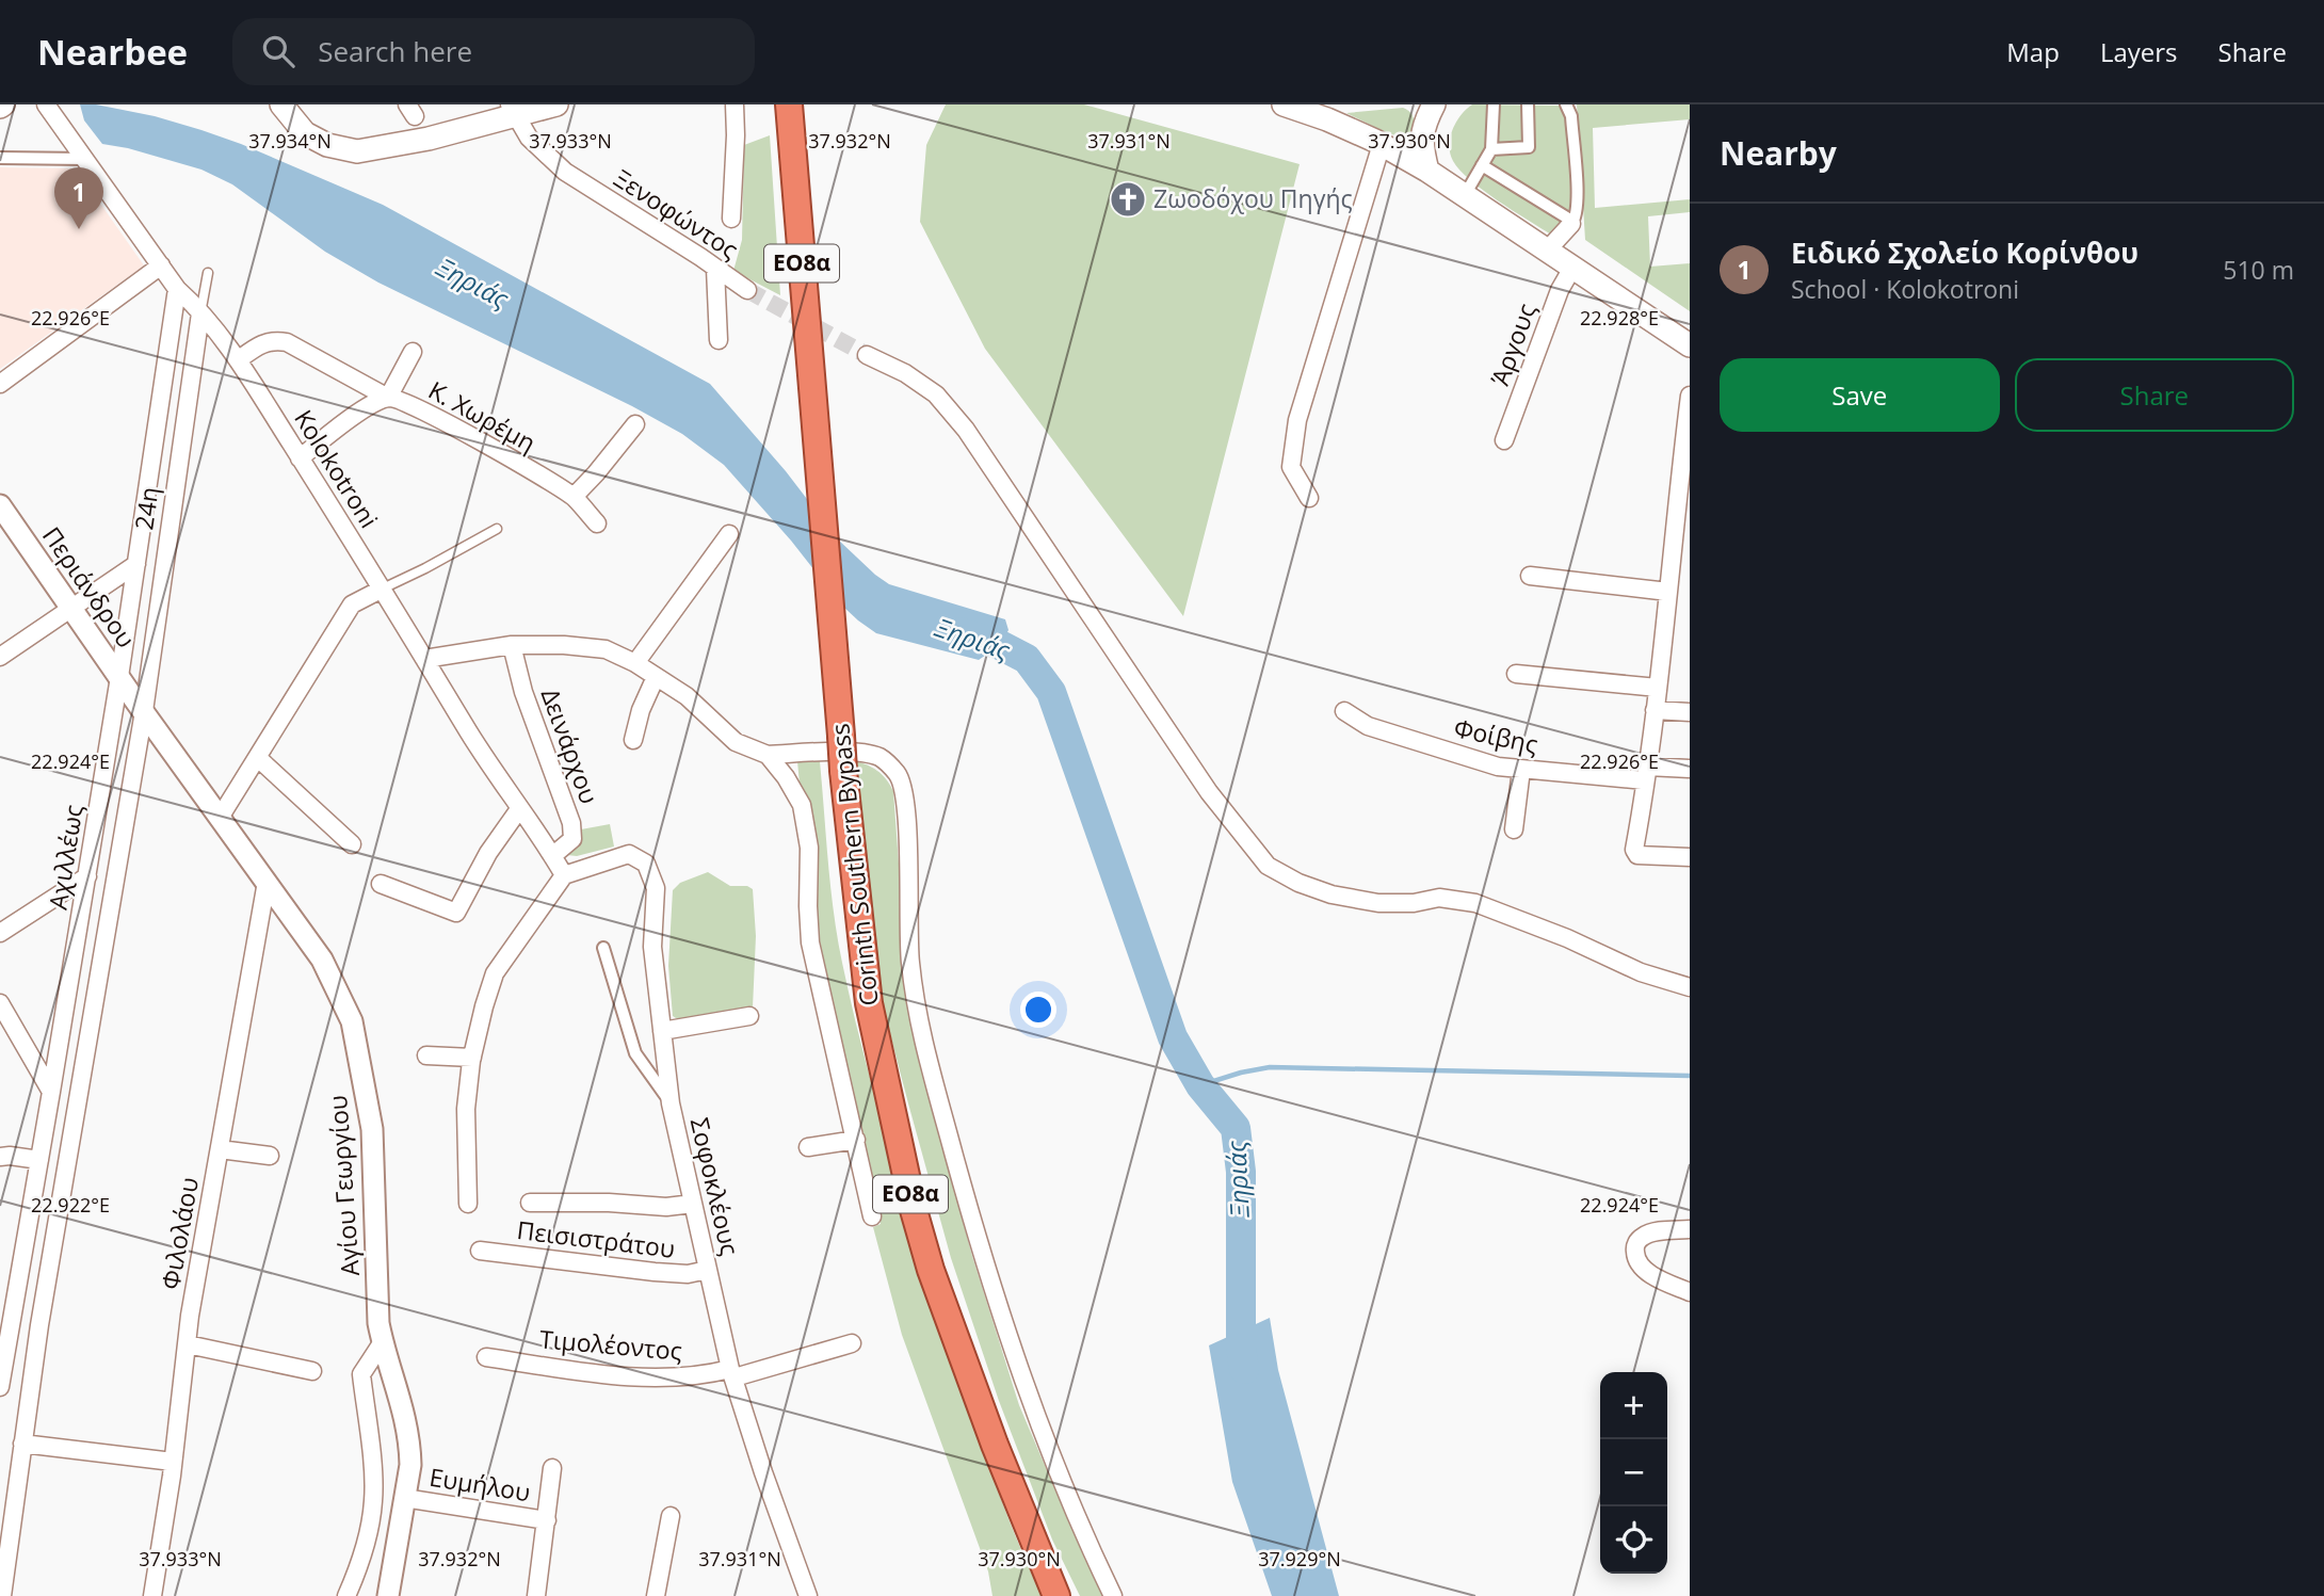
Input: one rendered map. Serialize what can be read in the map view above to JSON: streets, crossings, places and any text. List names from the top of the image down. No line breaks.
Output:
{"streets":{"highway":["ΕΟ8α","Corinth Southern Bypass"],"street":["Ξενοφώντος","Άργους","Κ. Χωρέμη","Kolokotroni","24η","Περιάνδρου","Φοίβης","Δεινάρχου","Αχιλλέως","Αγίου Γεωργίου","Σοφοκλέους","Φιλολάου","Πεισιστράτου","Τιμολέοντος","Ευμήλου"]},"crossings":[["Κ. Χωρέμη","Kolokotroni"],["Kolokotroni","24η"],["Kolokotroni","Δεινάρχου"],["Kolokotroni","Αχιλλέως"],["Kolokotroni","Σοφοκλέους"],["24η","Περιάνδρου"],["24η","Αχιλλέως"],["24η","Αγίου Γεωργίου"],["Περιάνδρου","Αχιλλέως"],["Περιάνδρου","Αγίου Γεωργίου"],["Αχιλλέως","Αγίου Γεωργίου"],["Αγίου Γεωργίου","Φιλολάου"],["Αγίου Γεωργίου","Ευμήλου"],["Σοφοκλέους","Πεισιστράτου"],["Σοφοκλέους","Τιμολέοντος"]],"water":["Ξηριάς"],"places":{"church":["Ζωοδόχου Πηγής"]},"page":{"header":"Nearbee","search":"Search here","nav":["Map","Layers","Share"],"heading":"Nearby","pins":"1","list":[{"mark":"1","name":"Ειδικό Σχολείο Κορίνθου","note":"School · Kolokotroni","value":"510 m"}],"buttons":["Save","Share"],"map_buttons":["+","−"]},"coordinates":["37.934°N","37.933°N","37.932°N","37.931°N","37.930°N","22.928°E","22.926°E","22.924°E","22.922°E","37.929°N"]}
